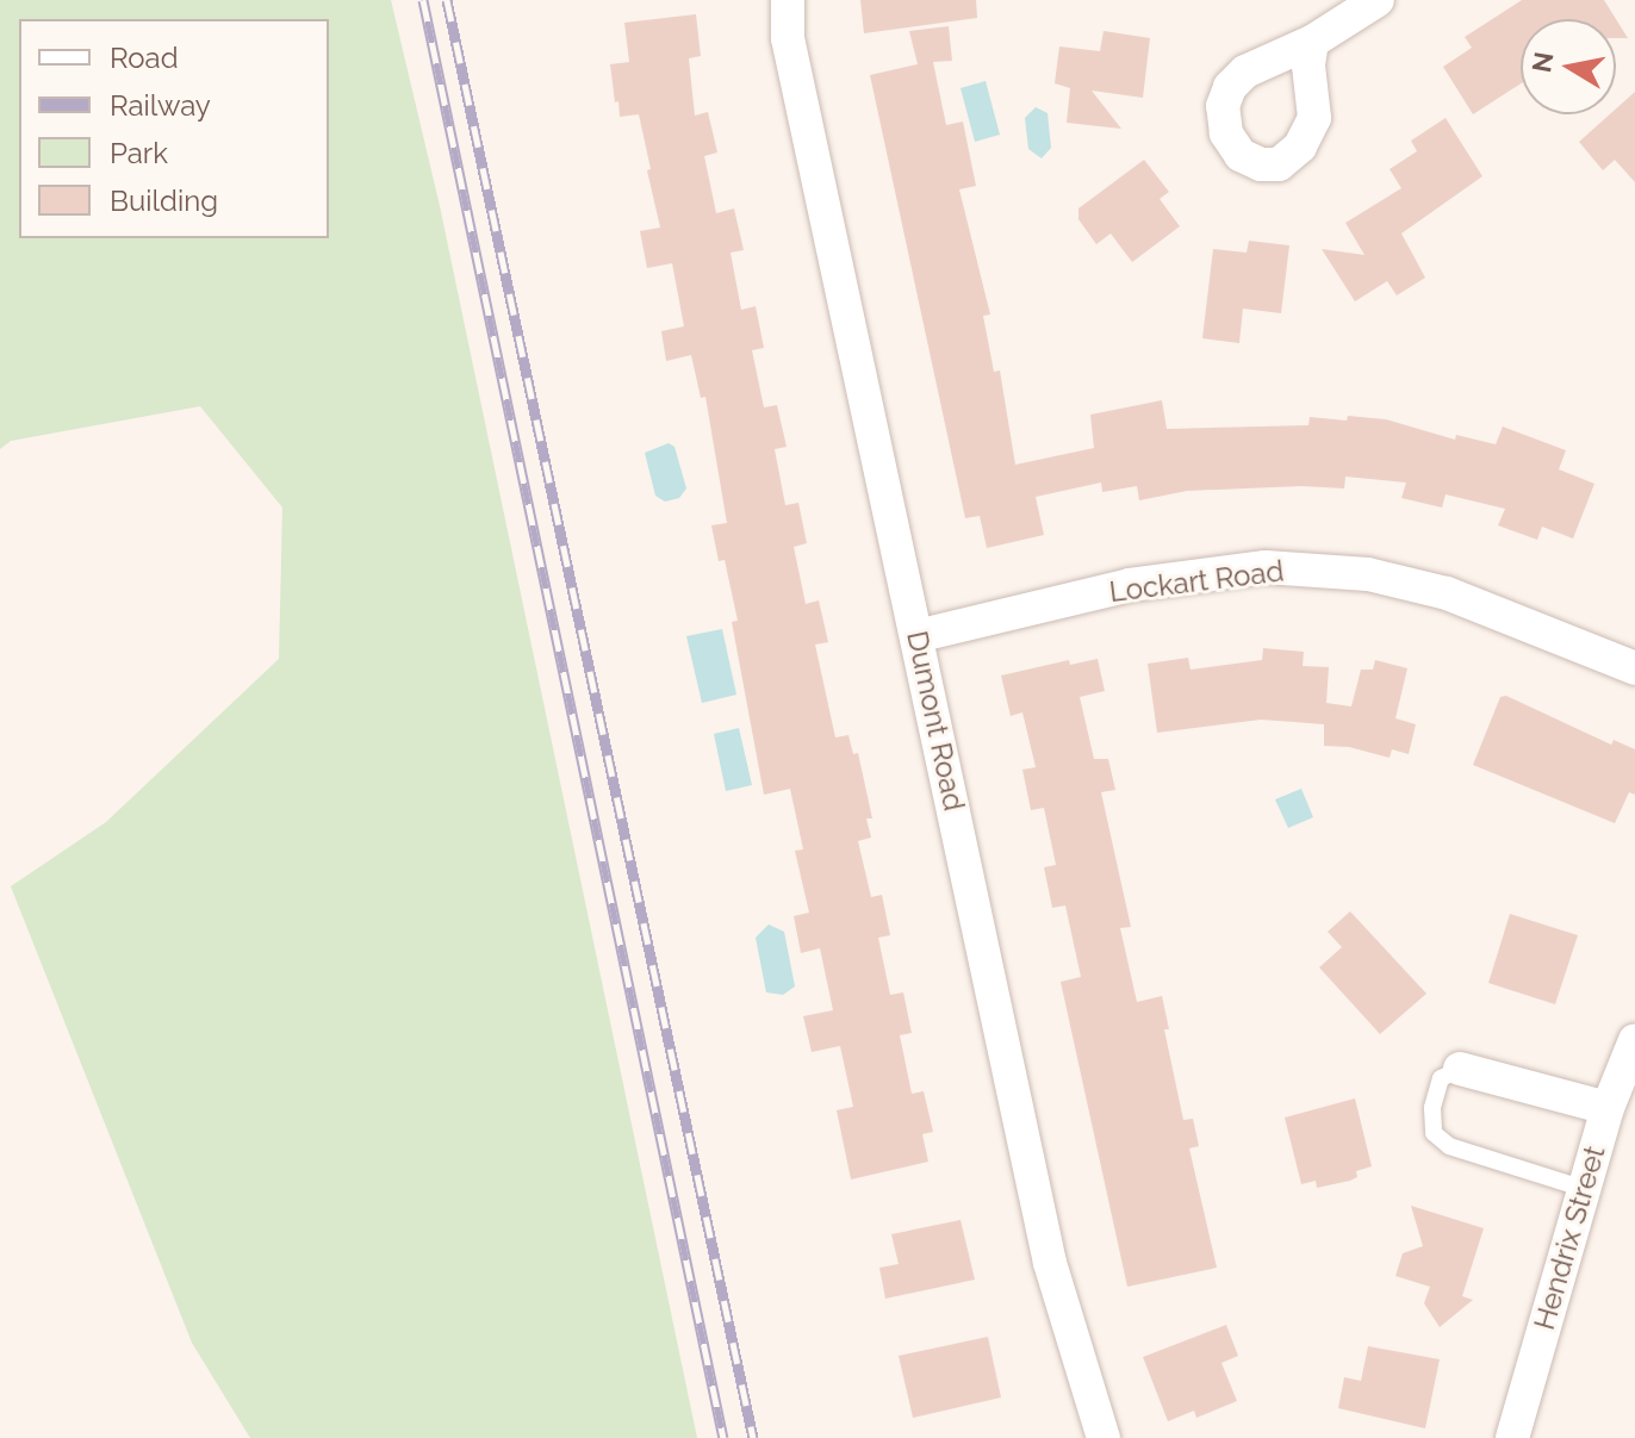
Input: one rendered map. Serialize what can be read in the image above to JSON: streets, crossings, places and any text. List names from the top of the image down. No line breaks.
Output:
{"streets":{"street":["Lockart Road","Dumont Road","Hendrix Street"]},"crossings":[["Lockart Road","Dumont Road"]],"legend":["Road","Railway","Park","Building"],"north":"left"}
